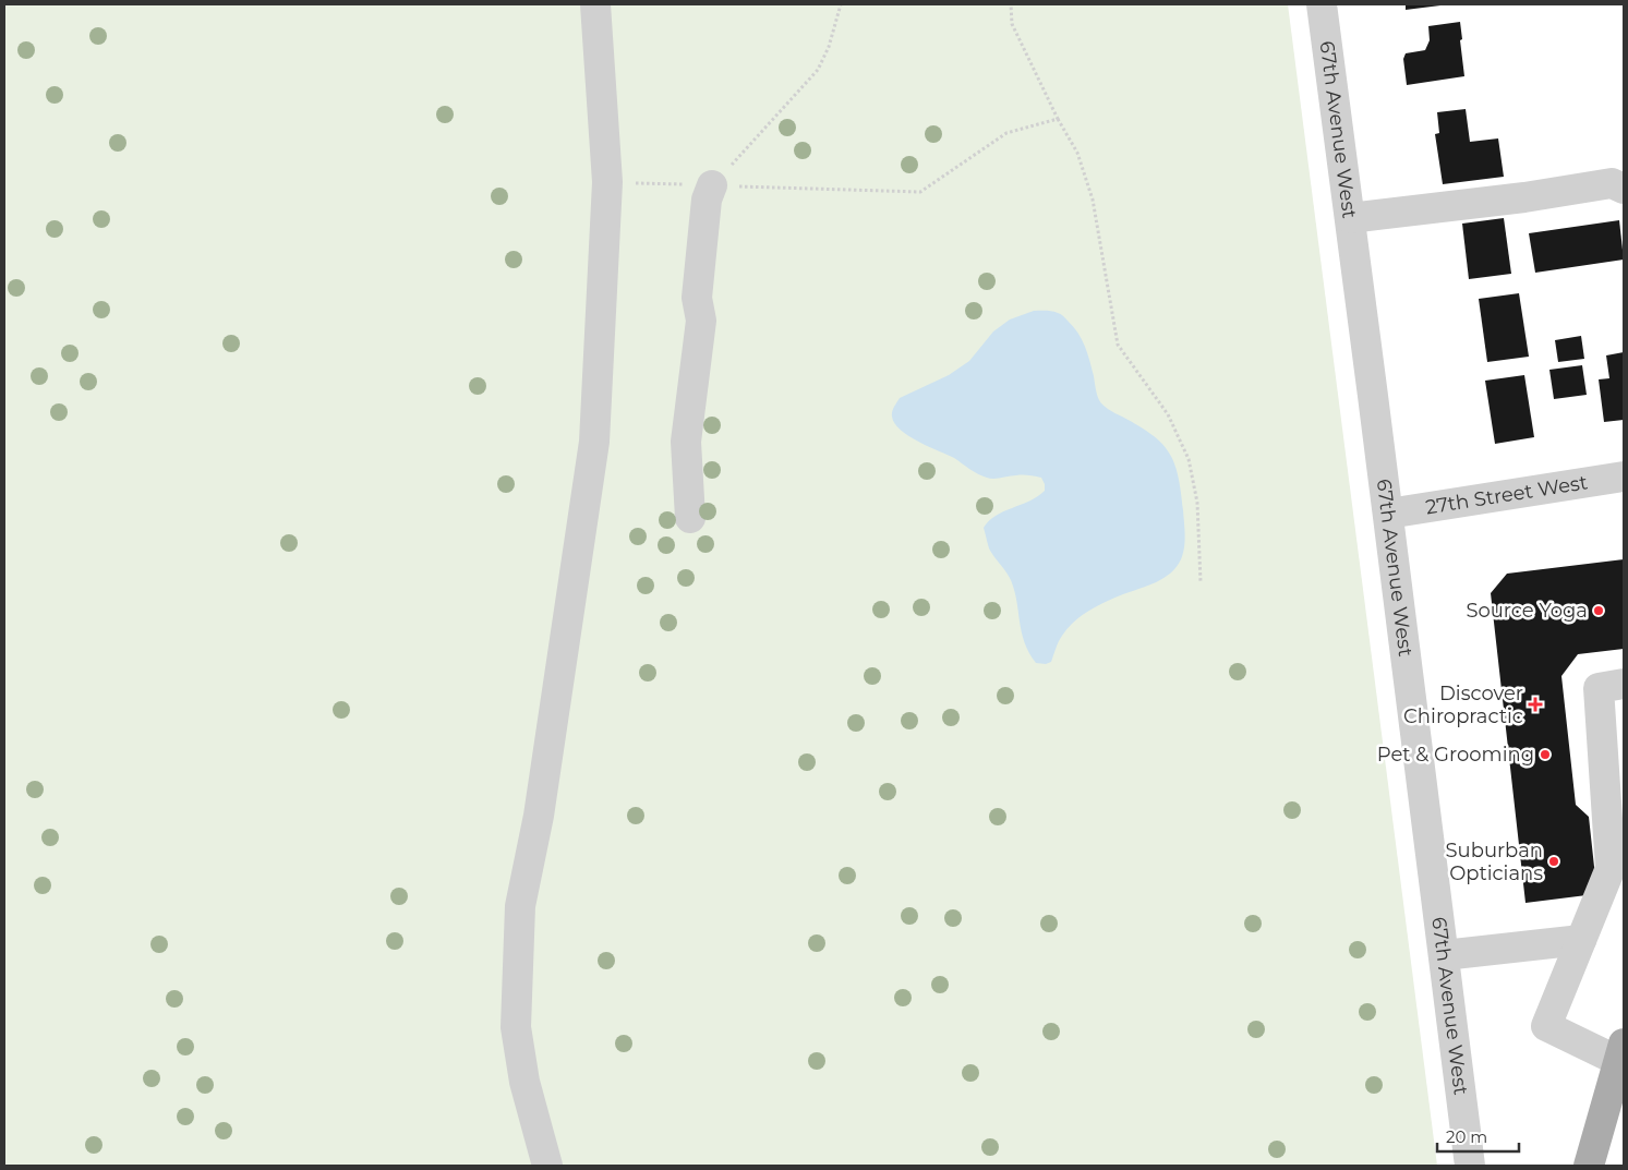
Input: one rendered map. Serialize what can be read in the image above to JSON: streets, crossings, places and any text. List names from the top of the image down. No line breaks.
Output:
{"streets":{"street":["67th Avenue West","27th Street West"]},"crossings":[["67th Avenue West","27th Street West"]],"places":{"other":["Source Yoga","Pet & Grooming","Suburban Opticians"],"health":["Discover Chiropractic"]},"scale_bar":"20 m"}
